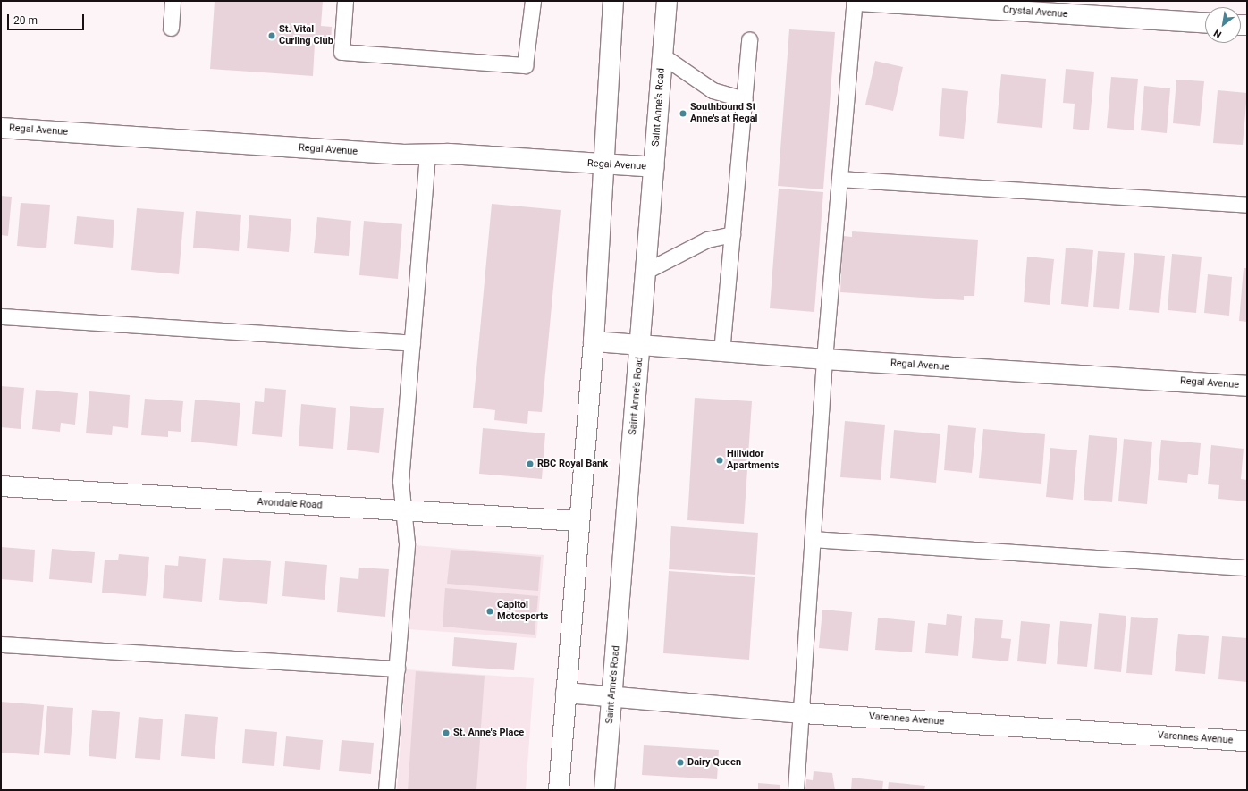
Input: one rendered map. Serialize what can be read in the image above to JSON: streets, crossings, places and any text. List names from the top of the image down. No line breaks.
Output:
{"streets":{"main road":["Crystal Avenue","Saint Anne's Road","Regal Avenue","Avondale Road","Varennes Avenue"]},"crossings":[["Saint Anne's Road","Regal Avenue"],["Saint Anne's Road","Varennes Avenue"]],"places":["St. Vital Curling Club","Southbound St Anne's at Regal","Hillvidor Apartments","RBC Royal Bank","Capitol Motosports","St. Anne's Place","Dairy Queen"],"scale_bar":"20 m","north":"bottom left"}
